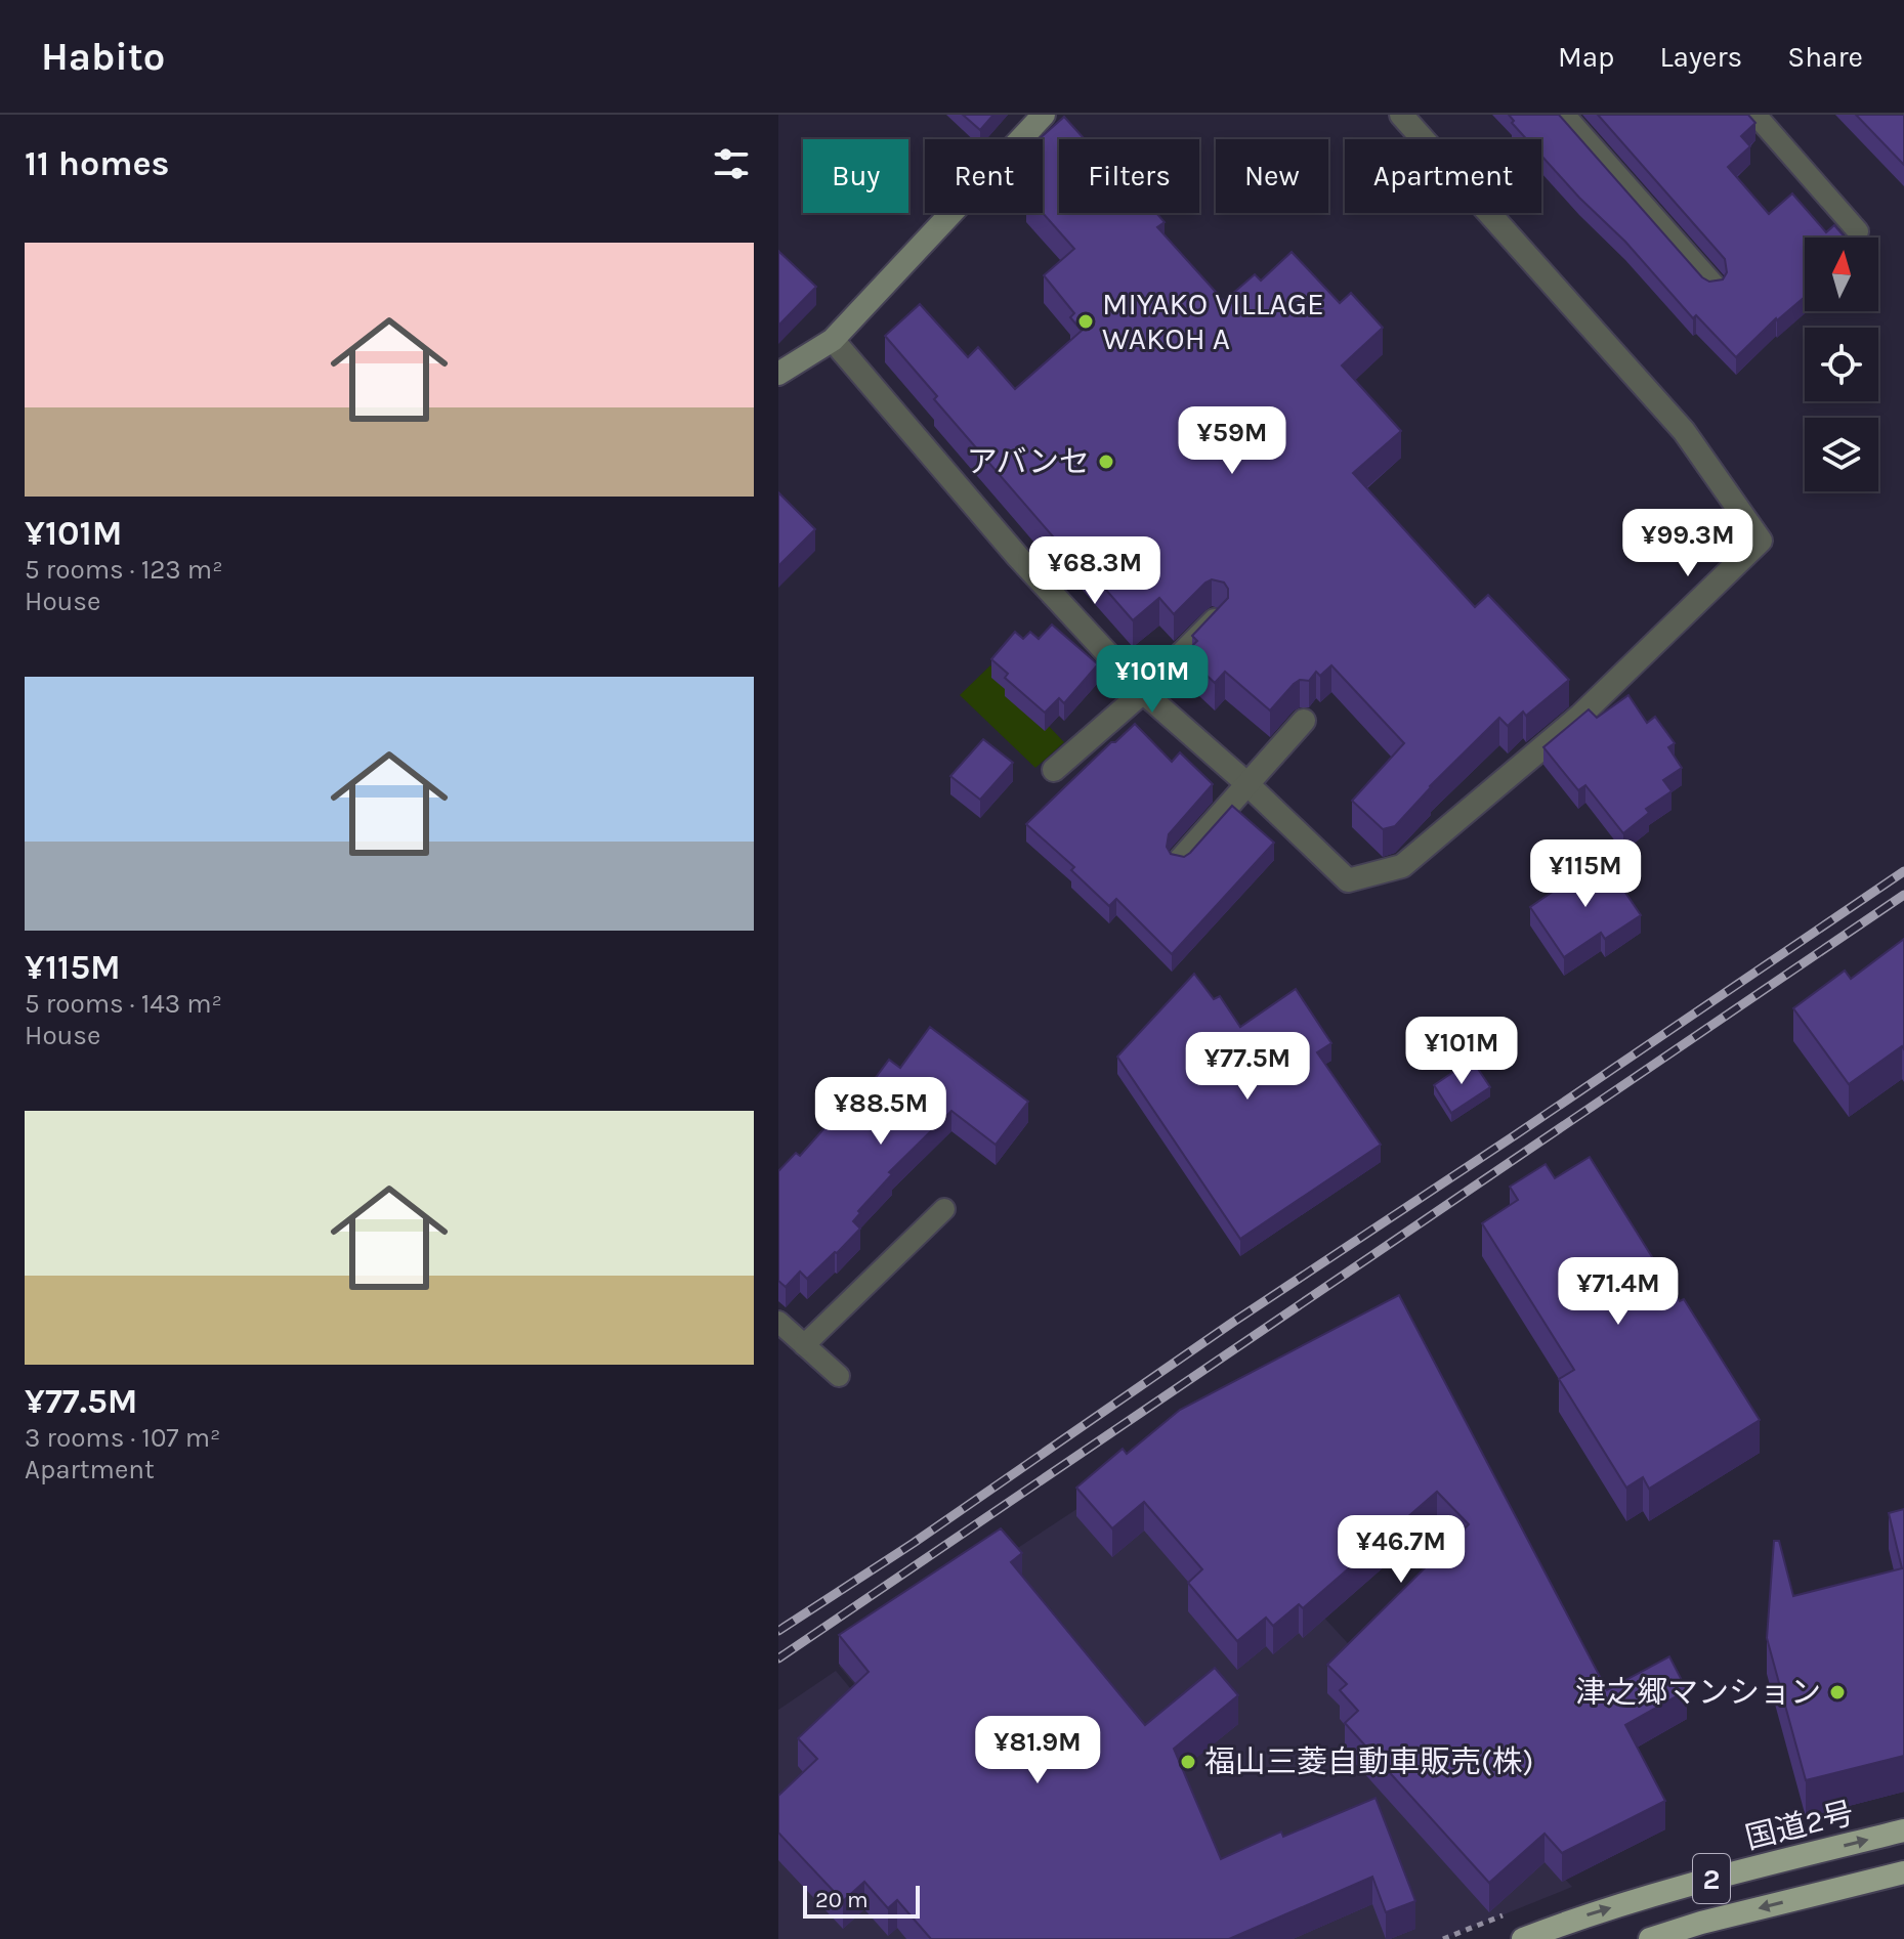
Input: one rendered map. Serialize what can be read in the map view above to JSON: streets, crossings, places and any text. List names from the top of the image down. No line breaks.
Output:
{"streets":{"highway":["国道2号","2"]},"places":["MIYAKO VILLAGE WAKOH A","アバンセ","津之郷マンション","福山三菱自動車販売(株)"],"scale_bar":"20 m","north":"top","page":{"header":"Habito","nav":["Map","Layers","Share"],"heading":"11 homes","chip":["Buy","Rent","Filters","New","Apartment"],"list":[{"name":"¥101M","note":"5 rooms · 123 m² · House"},{"name":"¥115M","note":"5 rooms · 143 m² · House"},{"name":"¥77.5M","note":"3 rooms · 107 m² · Apartment"}],"price":["¥59M","¥99.3M","¥68.3M","¥101M","¥115M","¥101M","¥77.5M","¥88.5M","¥71.4M","¥46.7M","¥81.9M"],"scale":"20 m"}}
